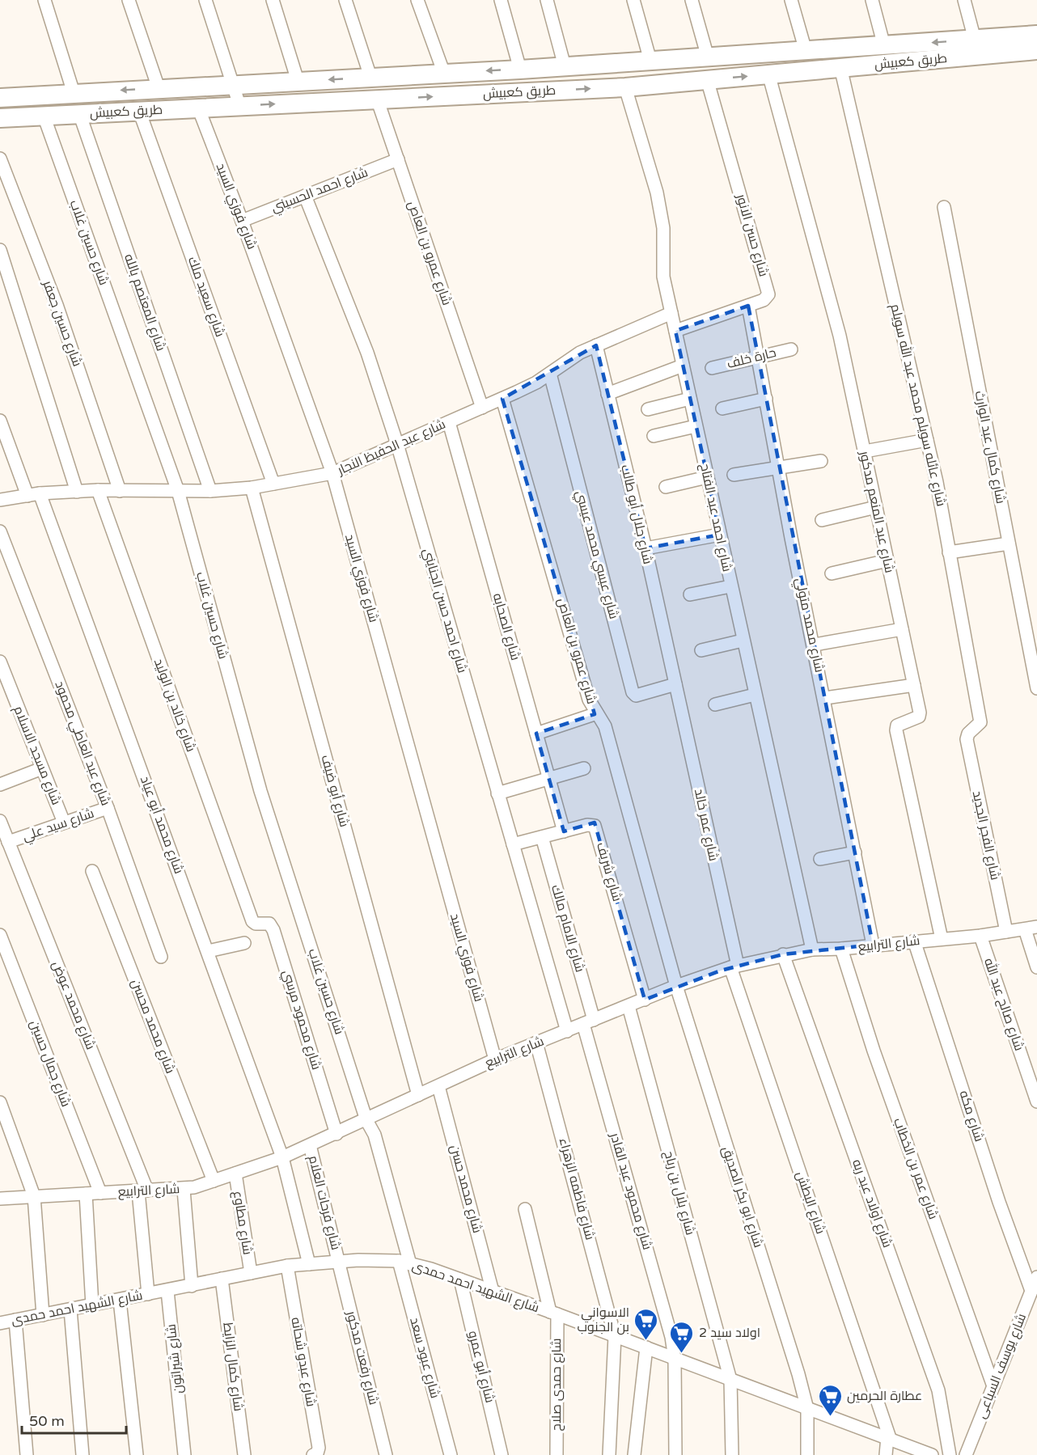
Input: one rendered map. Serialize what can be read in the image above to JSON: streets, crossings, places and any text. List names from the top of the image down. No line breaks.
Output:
{"streets":{"street":["طريق كعبيش","شارع احمد الحسيني","شارع فوزي السيد","شارع حسن الانور","شارع حسين غلاب","شارع عمرو بن العاص","شارع سعيد ملك","شارع المعتصم بالله","شارع حسين جعفر","حارة خلف","شارع عائله سويلم محمد عبد الله سويلم","شارع عبد الحفيظ النجار","شارع كمال عبد الوارث","شارع عبد المنعم مدكور","شارع جلال أبو طالب","شارع احمد عبد الفتاح","شارع عيسي محمد عيسي","شارع احمد حسن الجنايني","شارع محمد متولي","شارع الصحابه","شارع خالد بن الوليد","شارع عبد العاطي محمود","شارع مسجد الاسلام","شارع أبو ضيف","شارع سيد علي","شارع محمد أبو عياد","شارع عمر خالد","شارع الفجر الجديد","شارع شريف","شارع الامام مالك","شارع الترابيع","شارع صالح عبد الله","شارع محمد عوض","شارع محمود مرسي","شارع محمد محسن","شارع جمال حسين","شارع مكه","شارع عمر بن الخطاب","شارع محمد حسن","شارع فاطمه الزهراء","شارع محمود عبد القادر","شارع بلال بن رباح","شارع ابو بكر الصديق","شارع فرحات العلام","شارع البطش","شارع اولاد عبد ربه","شارع مطاوع","شارع الشهيد احمد حمدى","شارع رفعت مدكور","شارع عبود سعد","شارع شيراتون","شارع عبدو شحاته","شارع يوسف السباعى","شارع كمال الزايط","شارع أبو عمرو","شارع حمدى صلاح"]},"crossings":[["طريق كعبيش","شارع فوزي السيد"],["طريق كعبيش","شارع حسن الانور"],["طريق كعبيش","شارع حسين غلاب"],["طريق كعبيش","شارع عمرو بن العاص"],["طريق كعبيش","شارع سعيد ملك"],["طريق كعبيش","شارع المعتصم بالله"],["طريق كعبيش","شارع عائله سويلم محمد عبد الله سويلم"],["طريق كعبيش","شارع عبد المنعم مدكور"],["طريق كعبيش","شارع احمد عبد الفتاح"],["شارع احمد الحسيني","شارع فوزي السيد"],["شارع احمد الحسيني","شارع عمرو بن العاص"],["شارع احمد الحسيني","شارع احمد حسن الجنايني"],["شارع فوزي السيد","شارع عبد الحفيظ النجار"],["شارع فوزي السيد","شارع الترابيع"],["شارع حسن الانور","شارع احمد عبد الفتاح"],["شارع حسن الانور","شارع محمد متولي"],["شارع حسين غلاب","شارع عبد الحفيظ النجار"],["شارع حسين غلاب","شارع الترابيع"],["شارع حسين غلاب","شارع الشهيد احمد حمدى"],["شارع حسين غلاب","شارع عبود سعد"],["شارع عمرو بن العاص","شارع عبد الحفيظ النجار"],["شارع عمرو بن العاص","شارع الترابيع"],["شارع عمرو بن العاص","شارع ابو بكر الصديق"],["شارع سعيد ملك","شارع عبد الحفيظ النجار"],["شارع المعتصم بالله","شارع عبد الحفيظ النجار"],["شارع حسين جعفر","شارع عبد الحفيظ النجار"],["حارة خلف","شارع محمد متولي"],["شارع عائله سويلم محمد عبد الله سويلم","شارع الفجر الجديد"],["شارع عبد الحفيظ النجار","شارع جلال أبو طالب"],["شارع عبد الحفيظ النجار","شارع احمد عبد الفتاح"],["شارع عبد الحفيظ النجار","شارع عيسي محمد عيسي"],["شارع عبد الحفيظ النجار","شارع احمد حسن الجنايني"],["شارع عبد الحفيظ النجار","شارع الصحابه"],["شارع عبد الحفيظ النجار","شارع خالد بن الوليد"],["شارع عبد الحفيظ النجار","شارع أبو ضيف"],["شارع عبد الحفيظ النجار","شارع محمد أبو عياد"],["شارع عبد المنعم مدكور","شارع الترابيع"],["شارع جلال أبو طالب","شارع عيسي محمد عيسي"],["شارع جلال أبو طالب","شارع عمر خالد"],["شارع احمد عبد الفتاح","شارع الترابيع"],["شارع عيسي محمد عيسي","شارع عمر خالد"],["شارع احمد حسن الجنايني","شارع شريف"],["شارع احمد حسن الجنايني","شارع الترابيع"],["شارع محمد متولي","شارع الترابيع"],["شارع الصحابه","شارع شريف"],["شارع خالد بن الوليد","شارع محمود مرسي"],["شارع عبد العاطي محمود","شارع سيد علي"],["شارع مسجد الاسلام","شارع سيد علي"],["شارع أبو ضيف","شارع الترابيع"],["شارع سيد علي","شارع محمد عوض"],["شارع محمد أبو عياد","شارع الترابيع"],["شارع محمد أبو عياد","شارع الشهيد احمد حمدى"],["شارع عمر خالد","شارع الترابيع"],["شارع عمر خالد","شارع البطش"],["شارع الفجر الجديد","شارع الترابيع"],["شارع شريف","شارع الامام مالك"],["شارع شريف","شارع الترابيع"],["شارع الامام مالك","شارع الترابيع"],["شارع الامام مالك","شارع محمود عبد القادر"],["شارع الترابيع","شارع صالح عبد الله"],["شارع الترابيع","شارع محمد عوض"],["شارع الترابيع","شارع محمود مرسي"],["شارع الترابيع","شارع محمد محسن"],["شارع الترابيع","شارع جمال حسين"],["شارع الترابيع","شارع مكه"],["شارع الترابيع","شارع عمر بن الخطاب"],["شارع الترابيع","شارع محمد حسن"],["شارع الترابيع","شارع فاطمه الزهراء"],["شارع الترابيع","شارع محمود عبد القادر"],["شارع الترابيع","شارع بلال بن رباح"],["شارع الترابيع","شارع ابو بكر الصديق"],["شارع الترابيع","شارع فرحات العلام"],["شارع الترابيع","شارع البطش"],["شارع الترابيع","شارع اولاد عبد ربه"],["شارع الترابيع","شارع مطاوع"],["شارع محمد عوض","شارع الشهيد احمد حمدى"],["شارع مكه","شارع يوسف السباعى"],["شارع عمر بن الخطاب","شارع يوسف السباعى"],["شارع محمد حسن","شارع الشهيد احمد حمدى"],["شارع فاطمه الزهراء","شارع الشهيد احمد حمدى"],["شارع محمود عبد القادر","شارع الشهيد احمد حمدى"],["شارع بلال بن رباح","شارع الشهيد احمد حمدى"],["شارع ابو بكر الصديق","شارع الشهيد احمد حمدى"],["شارع فرحات العلام","شارع الشهيد احمد حمدى"],["شارع فرحات العلام","شارع رفعت مدكور"],["شارع البطش","شارع الشهيد احمد حمدى"],["شارع مطاوع","شارع الشهيد احمد حمدى"],["شارع الشهيد احمد حمدى","شارع رفعت مدكور"],["شارع الشهيد احمد حمدى","شارع عبود سعد"],["شارع الشهيد احمد حمدى","شارع شيراتون"],["شارع الشهيد احمد حمدى","شارع عبدو شحاته"],["شارع الشهيد احمد حمدى","شارع كمال الزايط"],["شارع الشهيد احمد حمدى","شارع أبو عمرو"],["شارع الشهيد احمد حمدى","شارع حمدى صلاح"]],"places":{"supermarket":["الاسواني بن الجنوب","اولاد سيد 2","عطارة الحرمين"]},"scale_bar":"50 m"}
